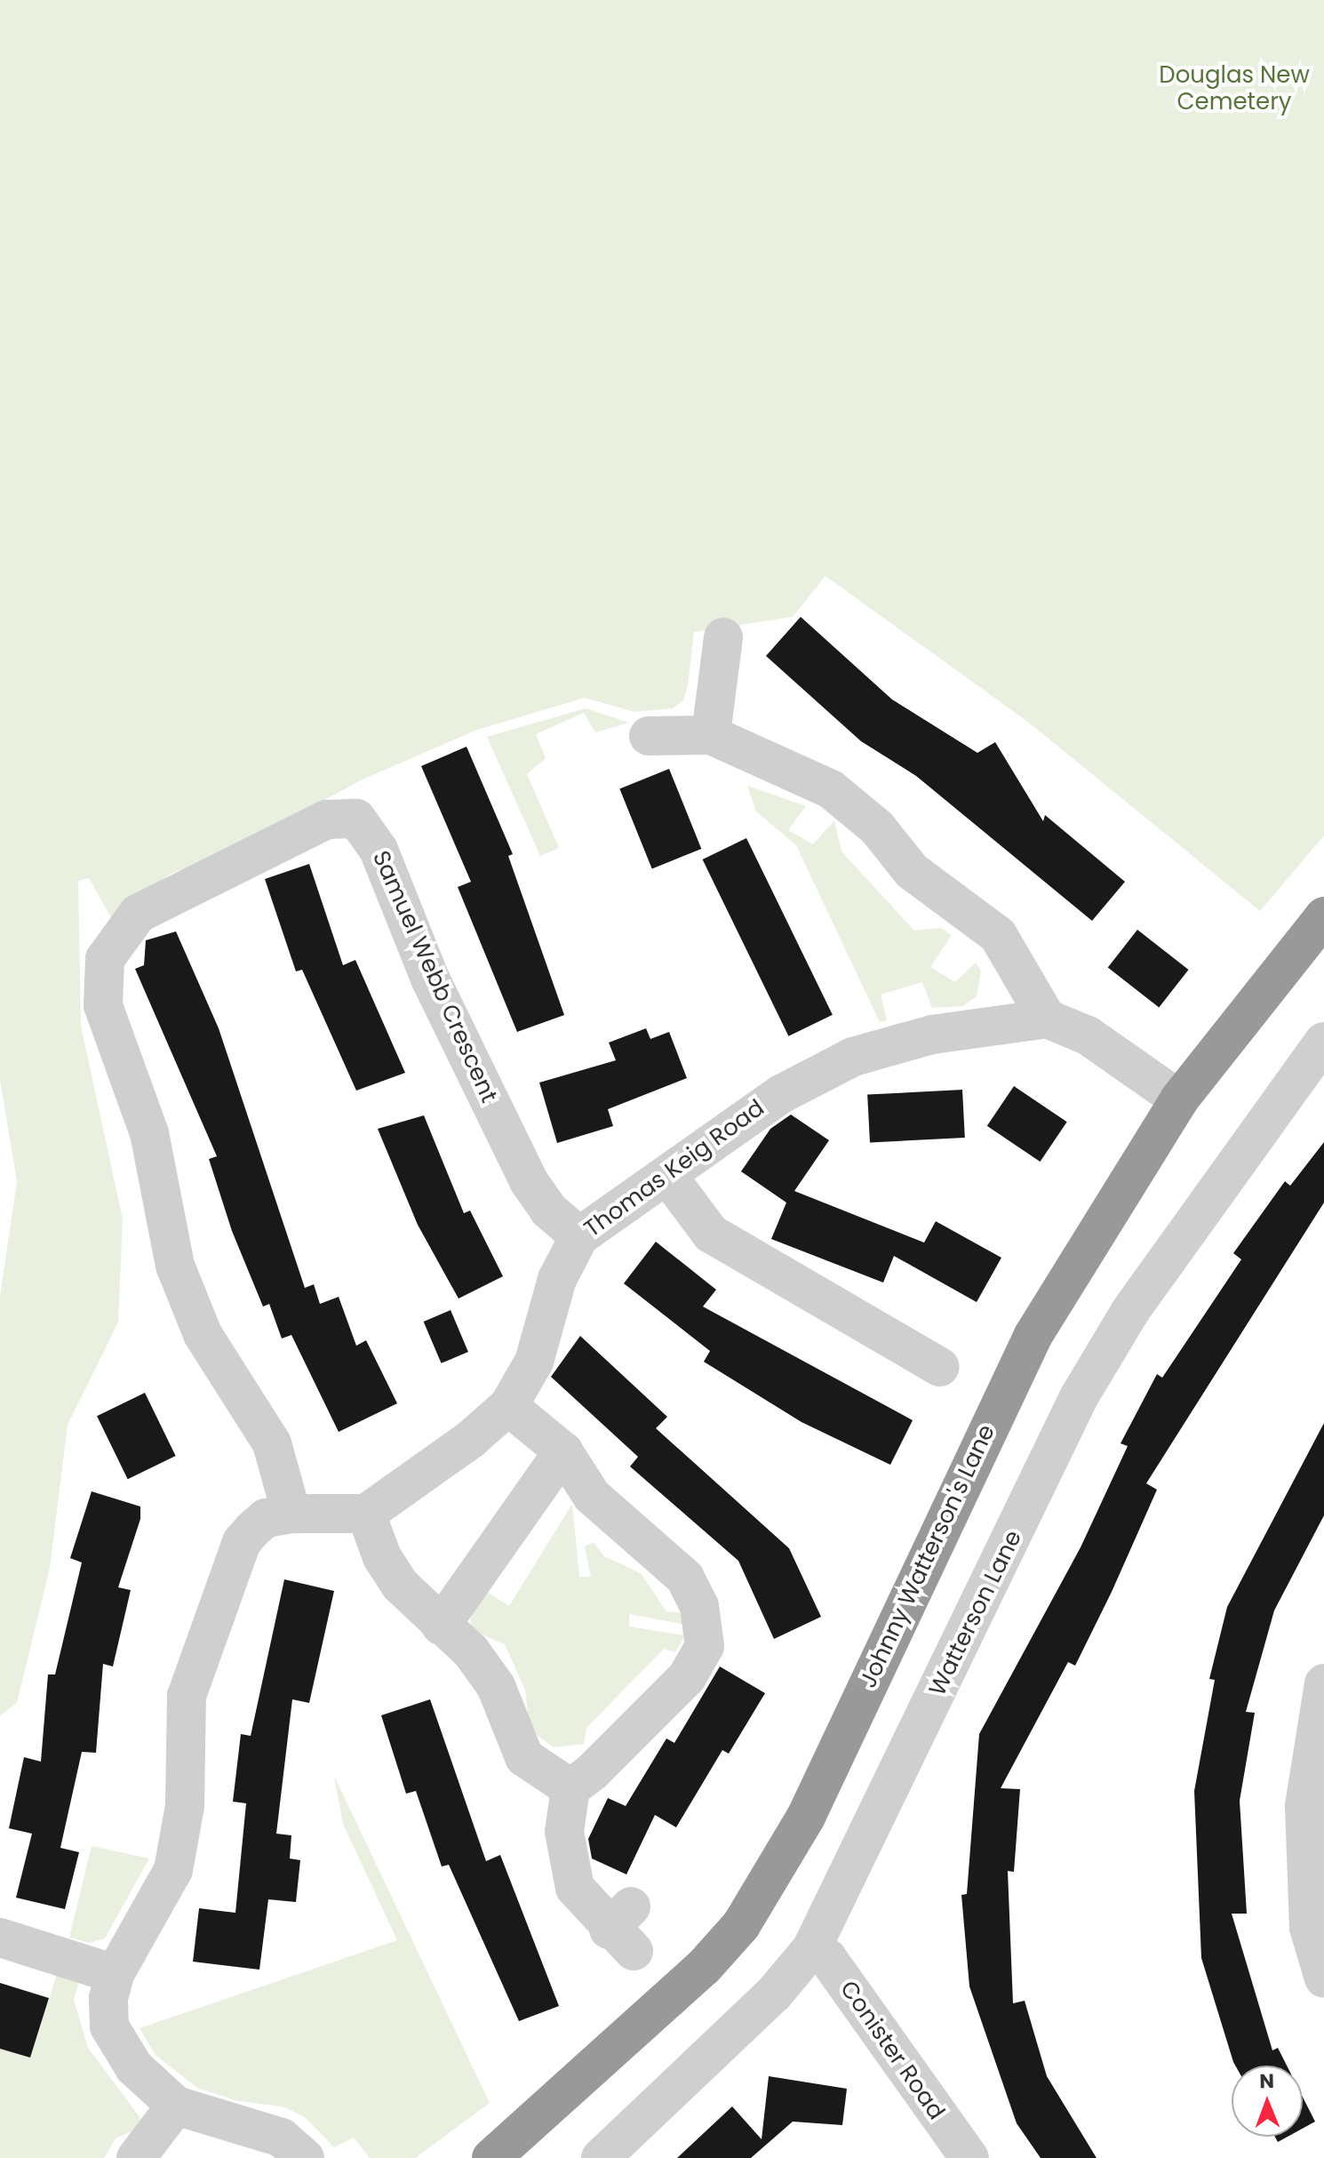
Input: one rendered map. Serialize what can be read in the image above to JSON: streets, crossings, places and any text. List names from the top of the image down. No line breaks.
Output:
{"streets":{"highway":["Johnny Watterson's Lane"],"street":["Samuel Webb Crescent","Thomas Keig Road","Watterson Lane","Conister Road"]},"crossings":[["Samuel Webb Crescent","Thomas Keig Road"],["Watterson Lane","Conister Road"]],"parks":["Douglas New Cemetery"],"north":"top"}
